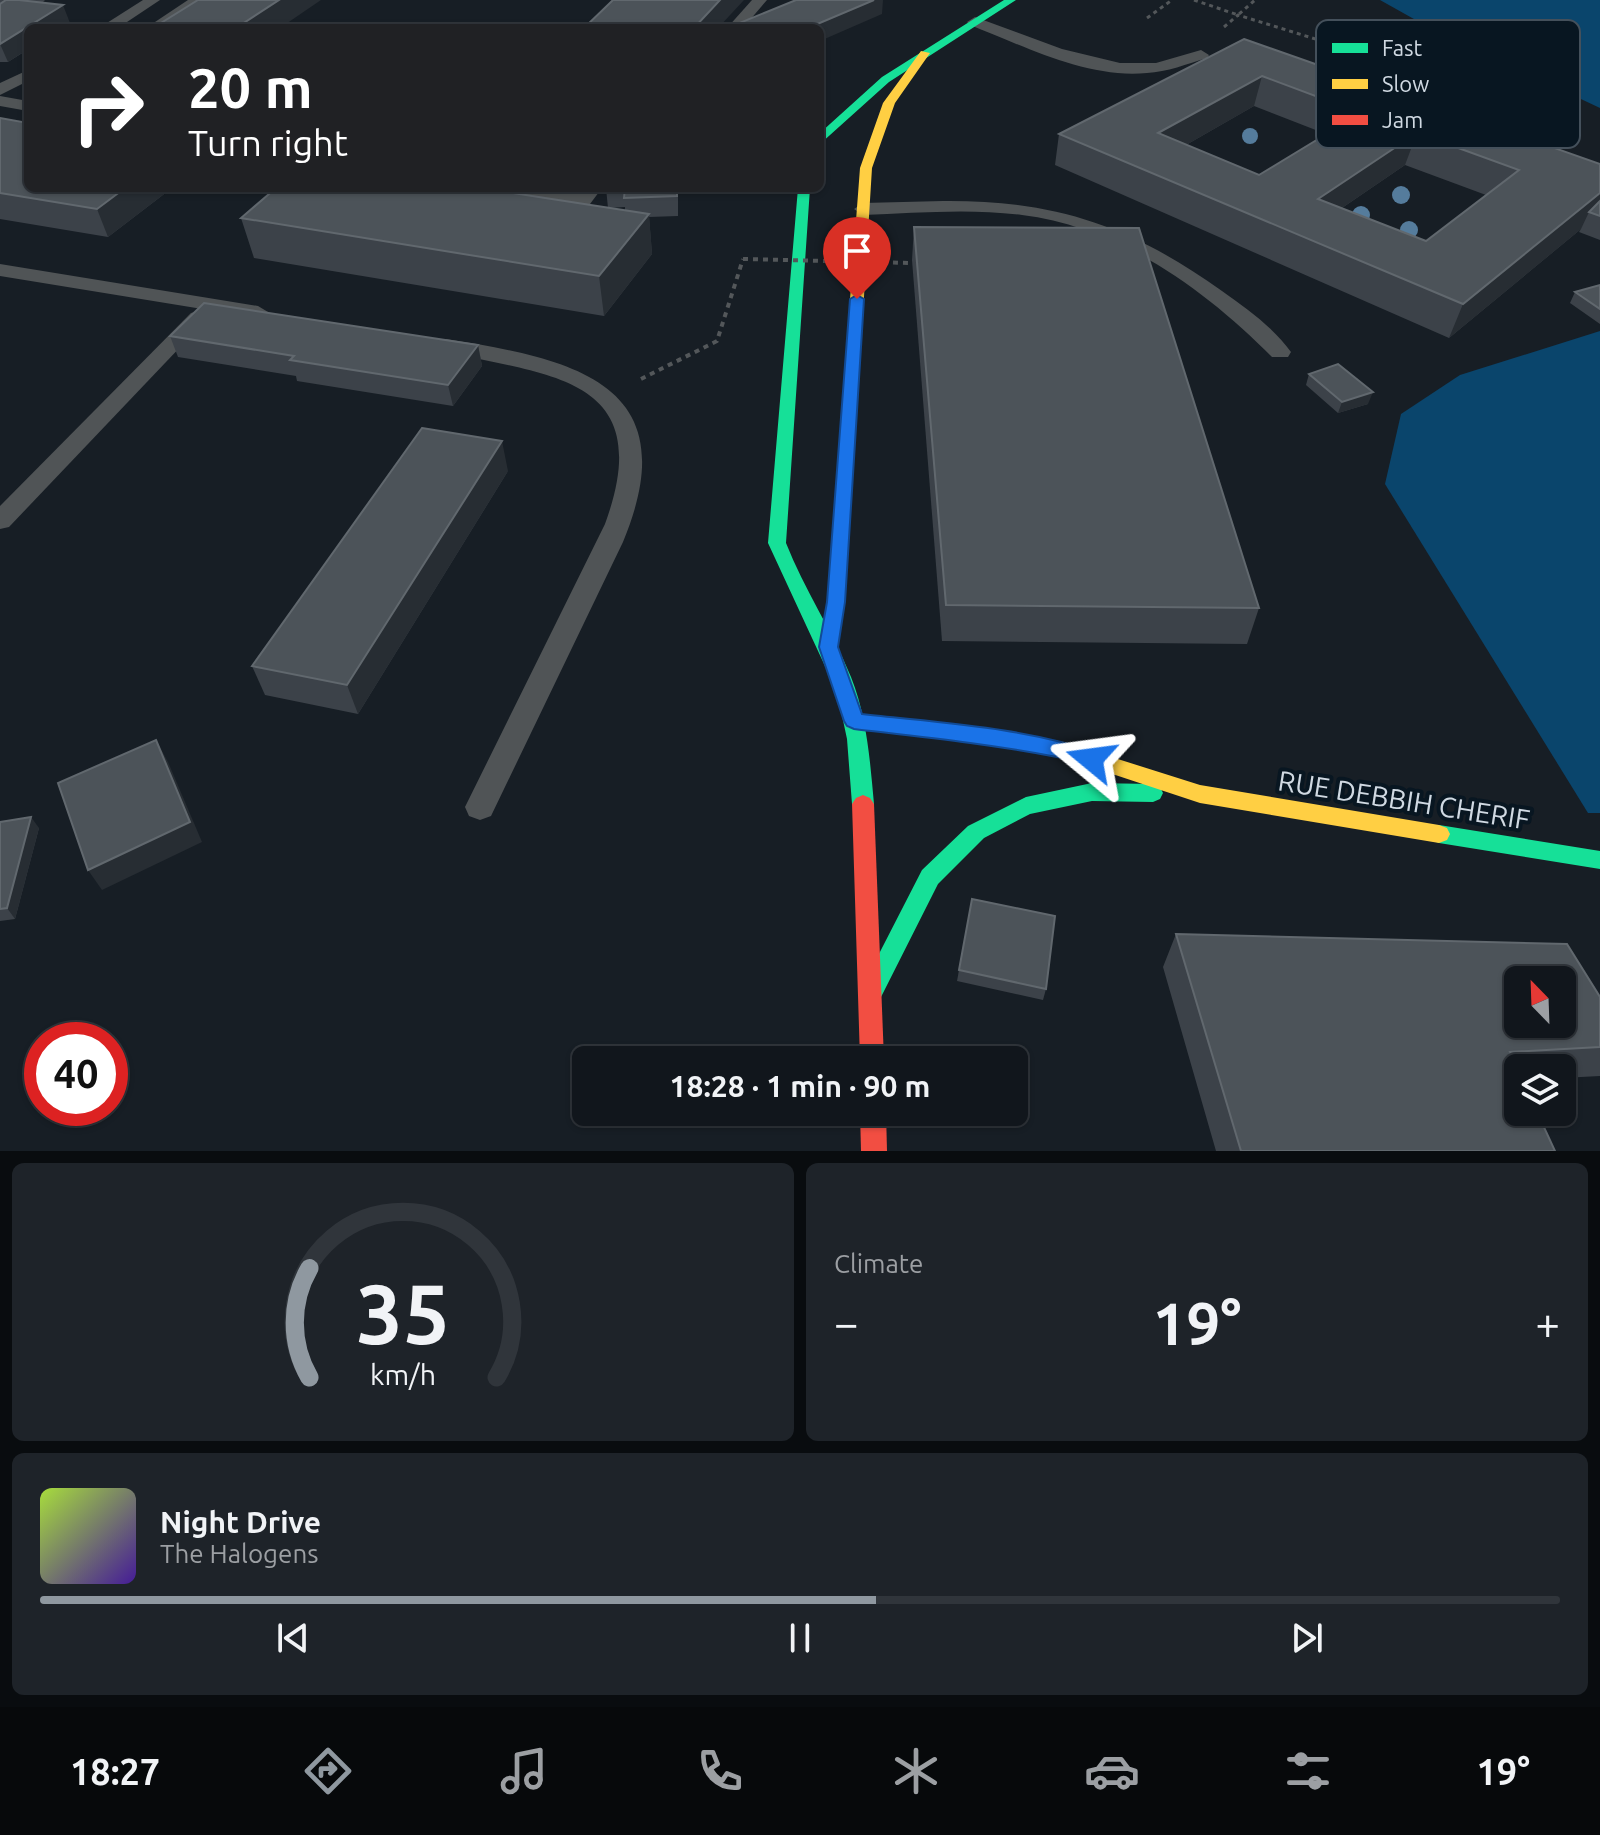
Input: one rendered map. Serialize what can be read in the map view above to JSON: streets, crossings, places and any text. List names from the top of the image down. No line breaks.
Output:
{"streets":{"main road":["RUE DEBBIH CHERIF"]},"legend":["Fast","Slow","Jam"],"north":"top left","page":{"turn":["20 m","Turn right"],"limit":"40","trip":"18:28 · 1 min · 90 m","tile":"Climate","heat":["−","19°","+"],"song":["Night Drive","The Halogens"],"tabs":["18:27","19°"],"gauge":["35","km/h"]}}
